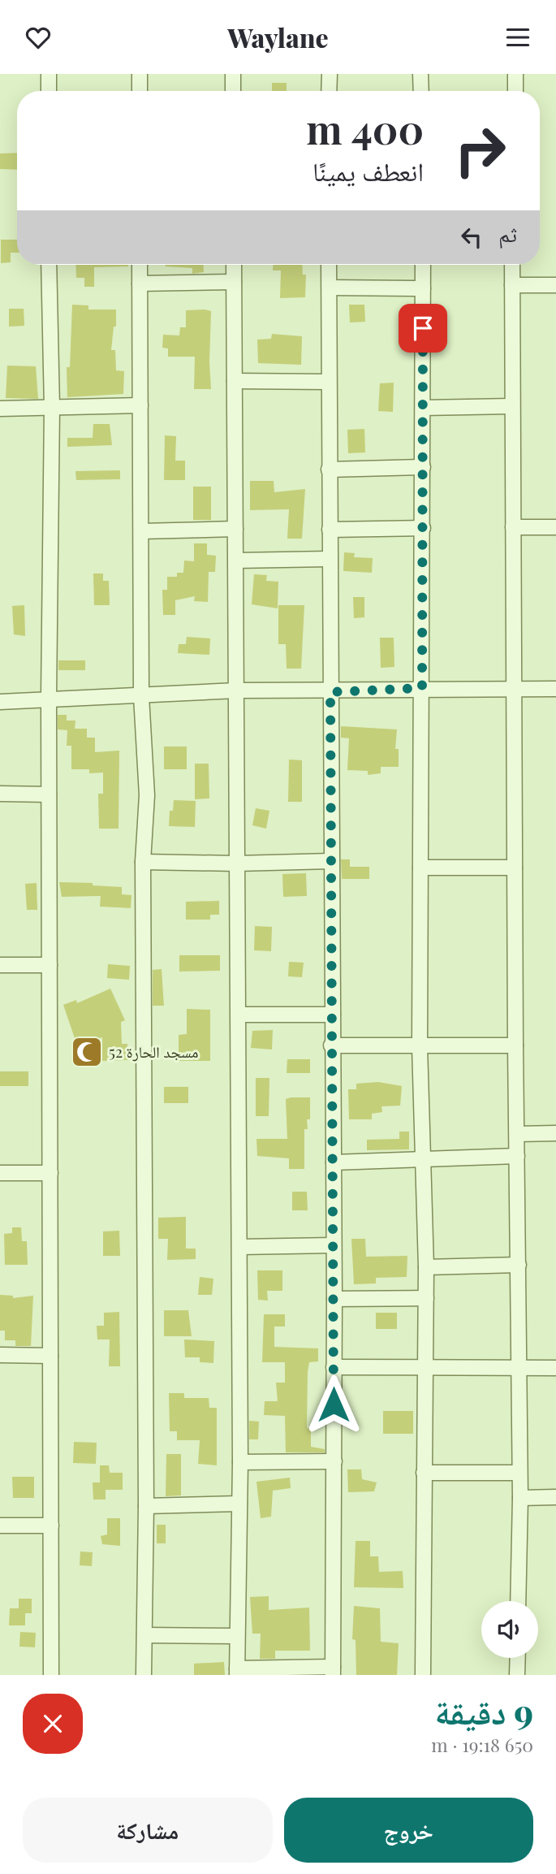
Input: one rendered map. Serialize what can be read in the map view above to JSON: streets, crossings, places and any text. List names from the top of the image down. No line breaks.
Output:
{"places":{"mosque":["مسجد الحارة 52"]},"page":{"header":"Waylane","turn":["400 m","انعطف يمينًا"],"then":"ثم","heading":["9 دقيقة","650 m · 19:18"],"buttons":["خروج","مشاركة"]}}
